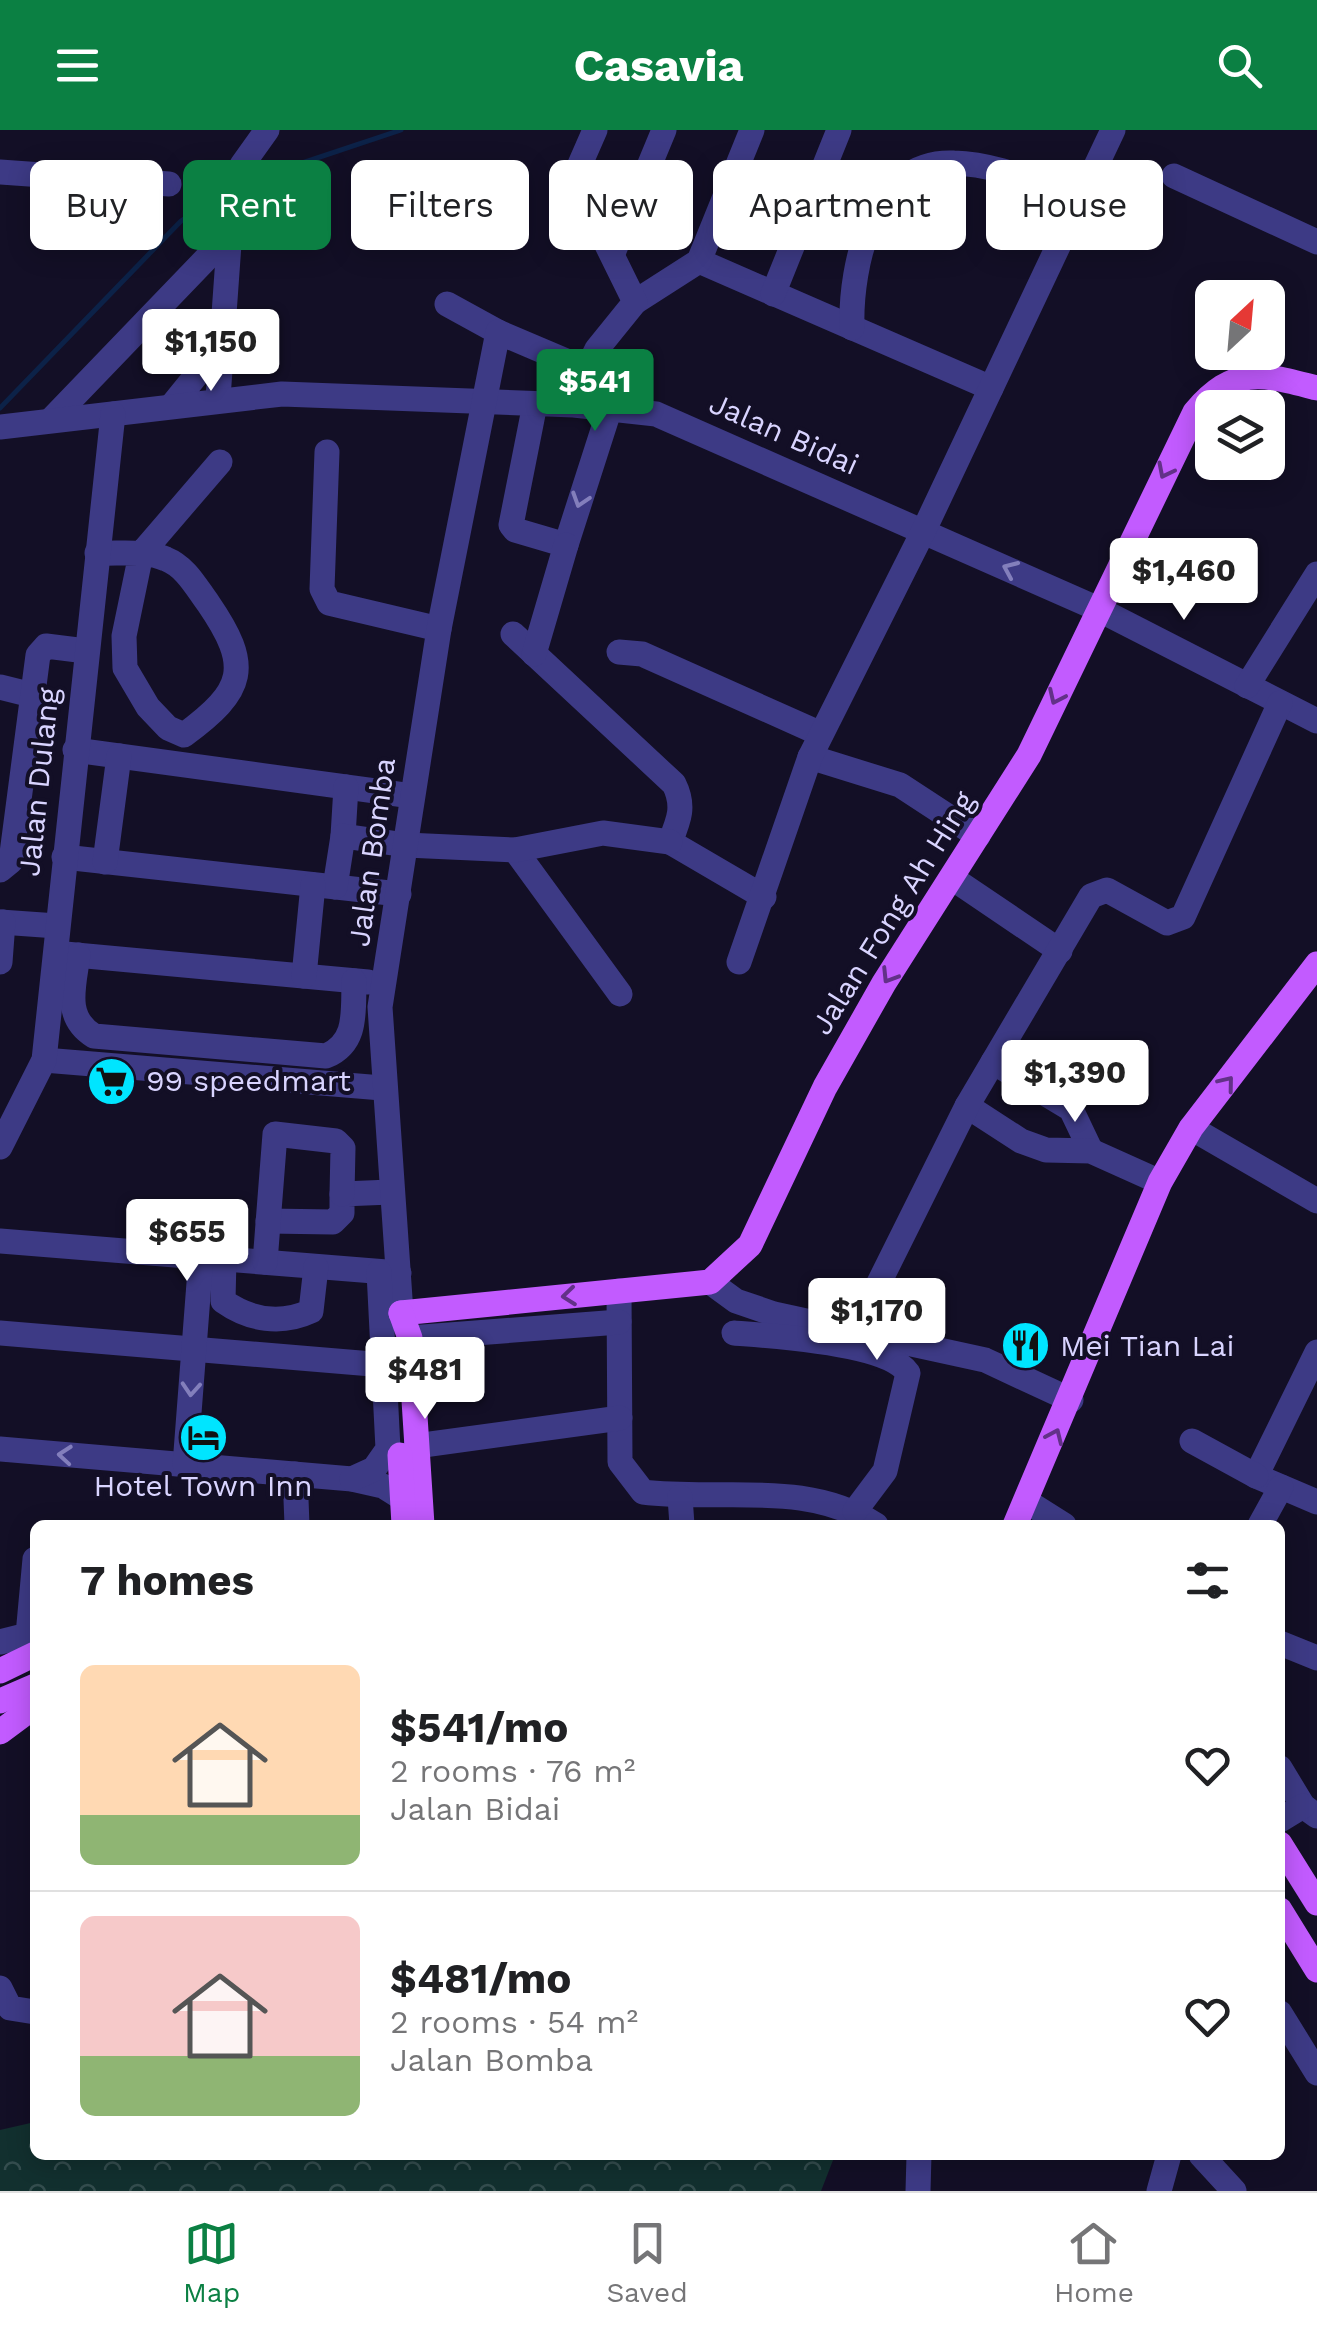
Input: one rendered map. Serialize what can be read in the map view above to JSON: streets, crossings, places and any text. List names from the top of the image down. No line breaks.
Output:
{"streets":{"main road":["Jalan Bomba","Jalan Fong Ah Hing"],"street":["Jalan Bidai","Jalan Dulang"]},"crossings":[["Jalan Bidai","Jalan Dulang"],["Jalan Bidai","Jalan Bomba"],["Jalan Bidai","Jalan Fong Ah Hing"]],"one_way":["Jalan Fong Ah Hing"],"places":{"supermarket":["99 speedmart"],"restaurant":["Mei Tian Lai"],"hotel":["Hotel Town Inn"]},"north":"top right","page":{"header":"Casavia","chip":["Buy","Rent","Filters","New","Apartment","House"],"price":["$1,150","$541","$1,460","$1,390","$655","$1,170","$481"],"heading":"7 homes","list":[{"name":"$541/mo","note":"2 rooms · 76 m² · Jalan Bidai"},{"name":"$481/mo","note":"2 rooms · 54 m² · Jalan Bomba"}],"tabs":["Map","Saved","Home"]}}
